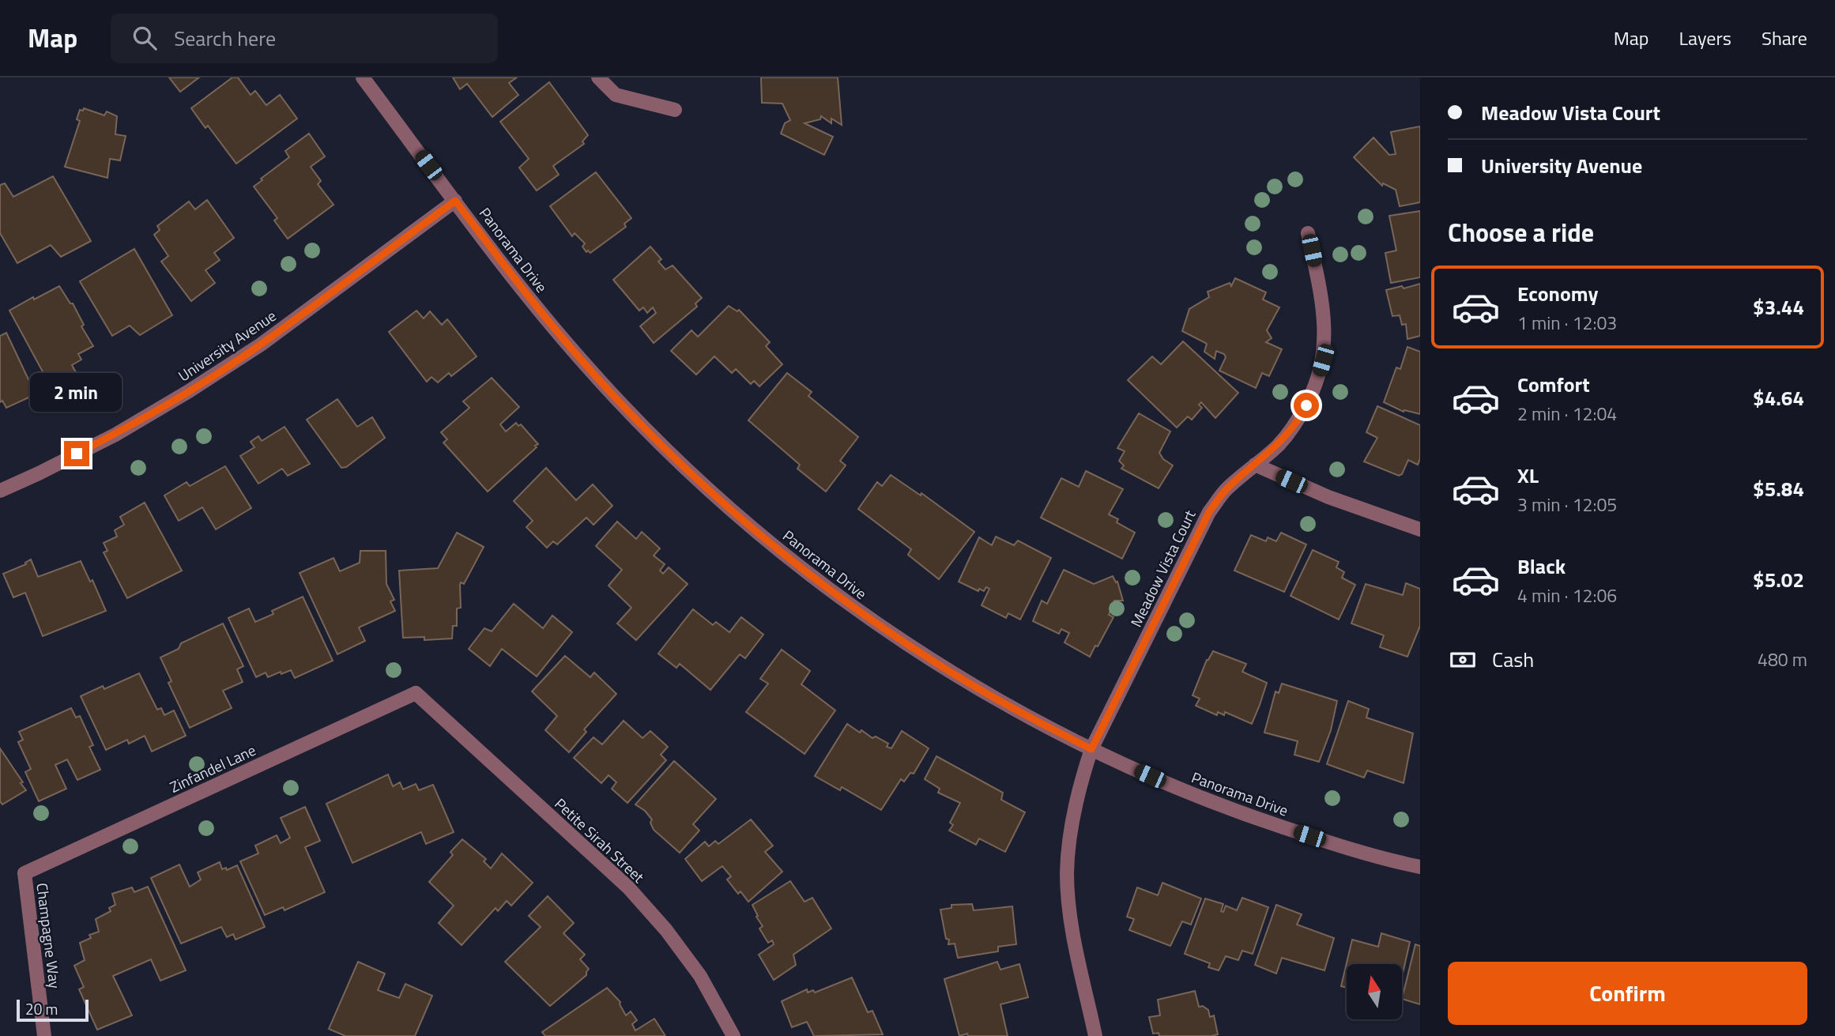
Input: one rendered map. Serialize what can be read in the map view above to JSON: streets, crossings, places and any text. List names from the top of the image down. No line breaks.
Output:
{"streets":{"street":["Panorama Drive","University Avenue","Meadow Vista Court","Zinfandel Lane","Petite Sirah Street","Champagne Way"]},"crossings":[["Panorama Drive","University Avenue"],["Panorama Drive","Meadow Vista Court"],["Zinfandel Lane","Petite Sirah Street"],["Zinfandel Lane","Champagne Way"]],"scale_bar":"20 m","north":"top","page":{"header":"Map","search":"Search here","nav":["Map","Layers","Share"],"banner":["Meadow Vista Court","University Avenue"],"heading":"Choose a ride","list":[{"name":"Economy","note":"1 min · 12:03","value":"$3.44"},{"name":"Comfort","note":"2 min · 12:04","value":"$4.64"},{"name":"XL","note":"3 min · 12:05","value":"$5.84"},{"name":"Black","note":"4 min · 12:06","value":"$5.02"}],"bubble":"2 min","pay":["Cash","480 m"],"buttons":"Confirm","scale":"20 m"}}
